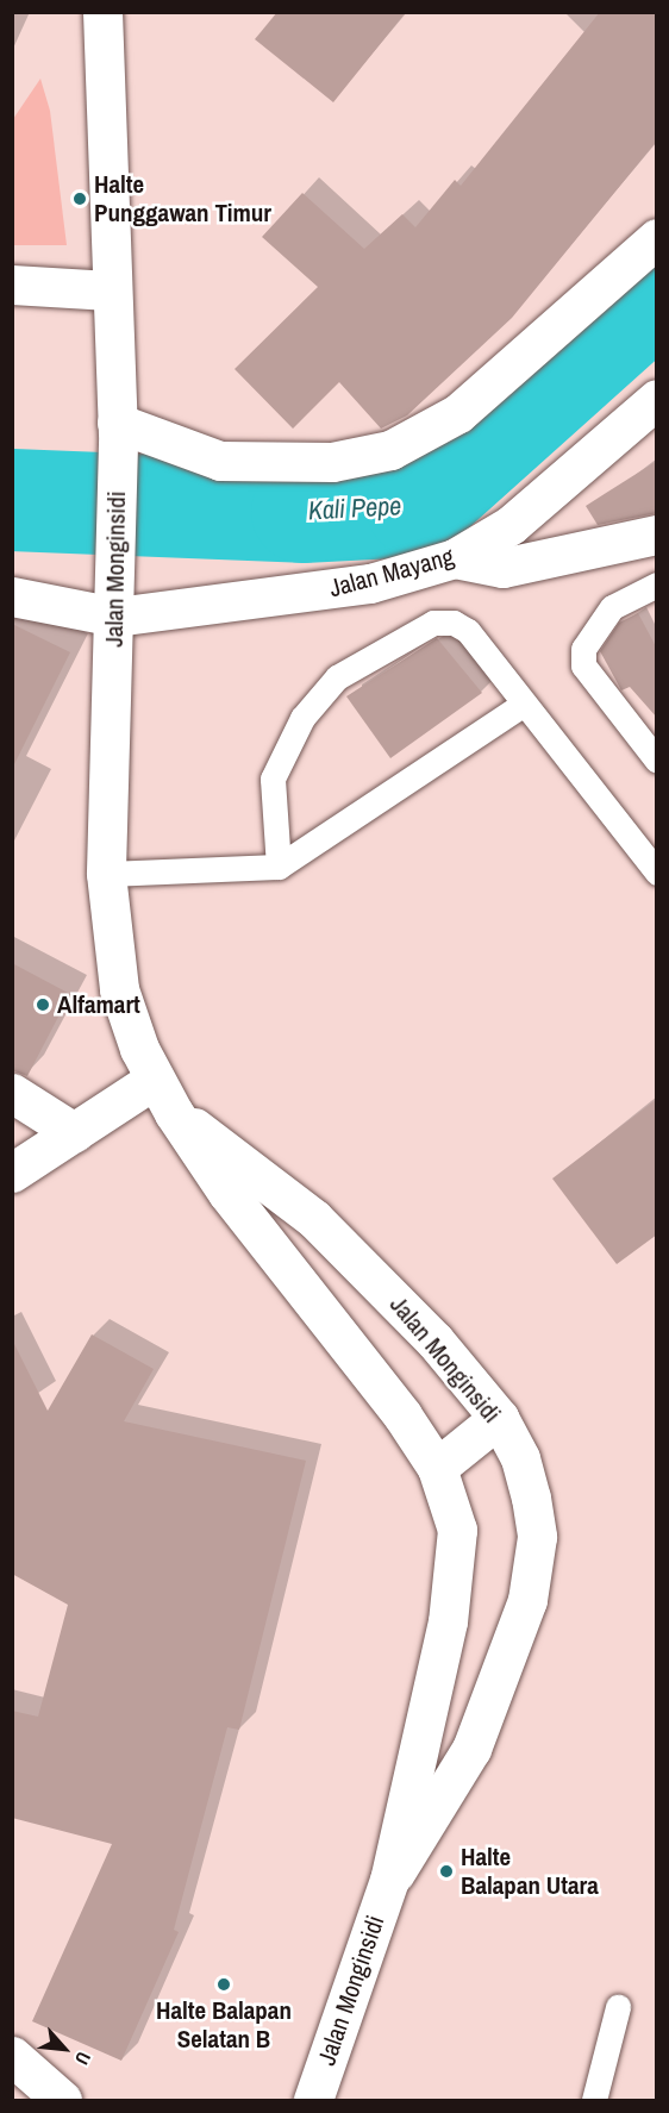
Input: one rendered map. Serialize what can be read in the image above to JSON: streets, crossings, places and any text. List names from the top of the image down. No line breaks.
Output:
{"streets":{"main road":["Jalan Monginsidi","Jalan Mayang"]},"crossings":[["Jalan Monginsidi","Jalan Mayang"]],"water":["Kali Pepe"],"places":["Halte Punggawan Timur","Alfamart","Halte Balapan Utara","Halte Balapan Selatan B"],"north":"bottom right"}
